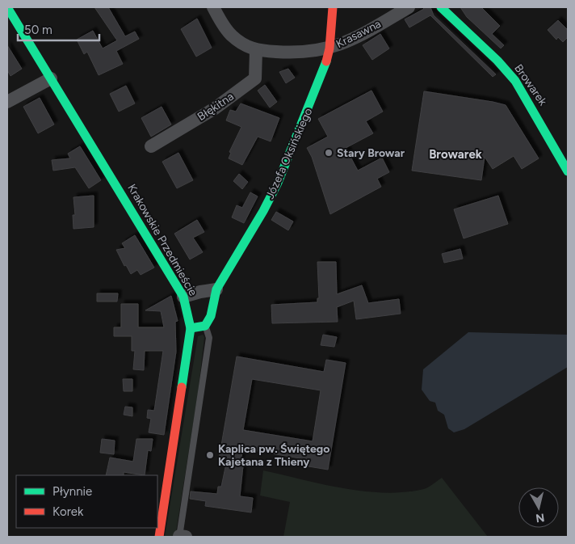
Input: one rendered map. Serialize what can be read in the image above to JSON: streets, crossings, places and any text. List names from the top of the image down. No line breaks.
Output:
{"streets":{"street":["Krasawna","Browarek","Błękitna","Józefa Oksińskiego","Krakowskie Przedmieście"]},"crossings":[["Krasawna","Błękitna"],["Krasawna","Józefa Oksińskiego"]],"districts":["Browarek"],"places":["Stary Browar","Kaplica pw. Świętego Kajetana z Thieny"],"legend":["Płynnie","Korek"],"scale_bar":"50 m","north":"bottom"}
